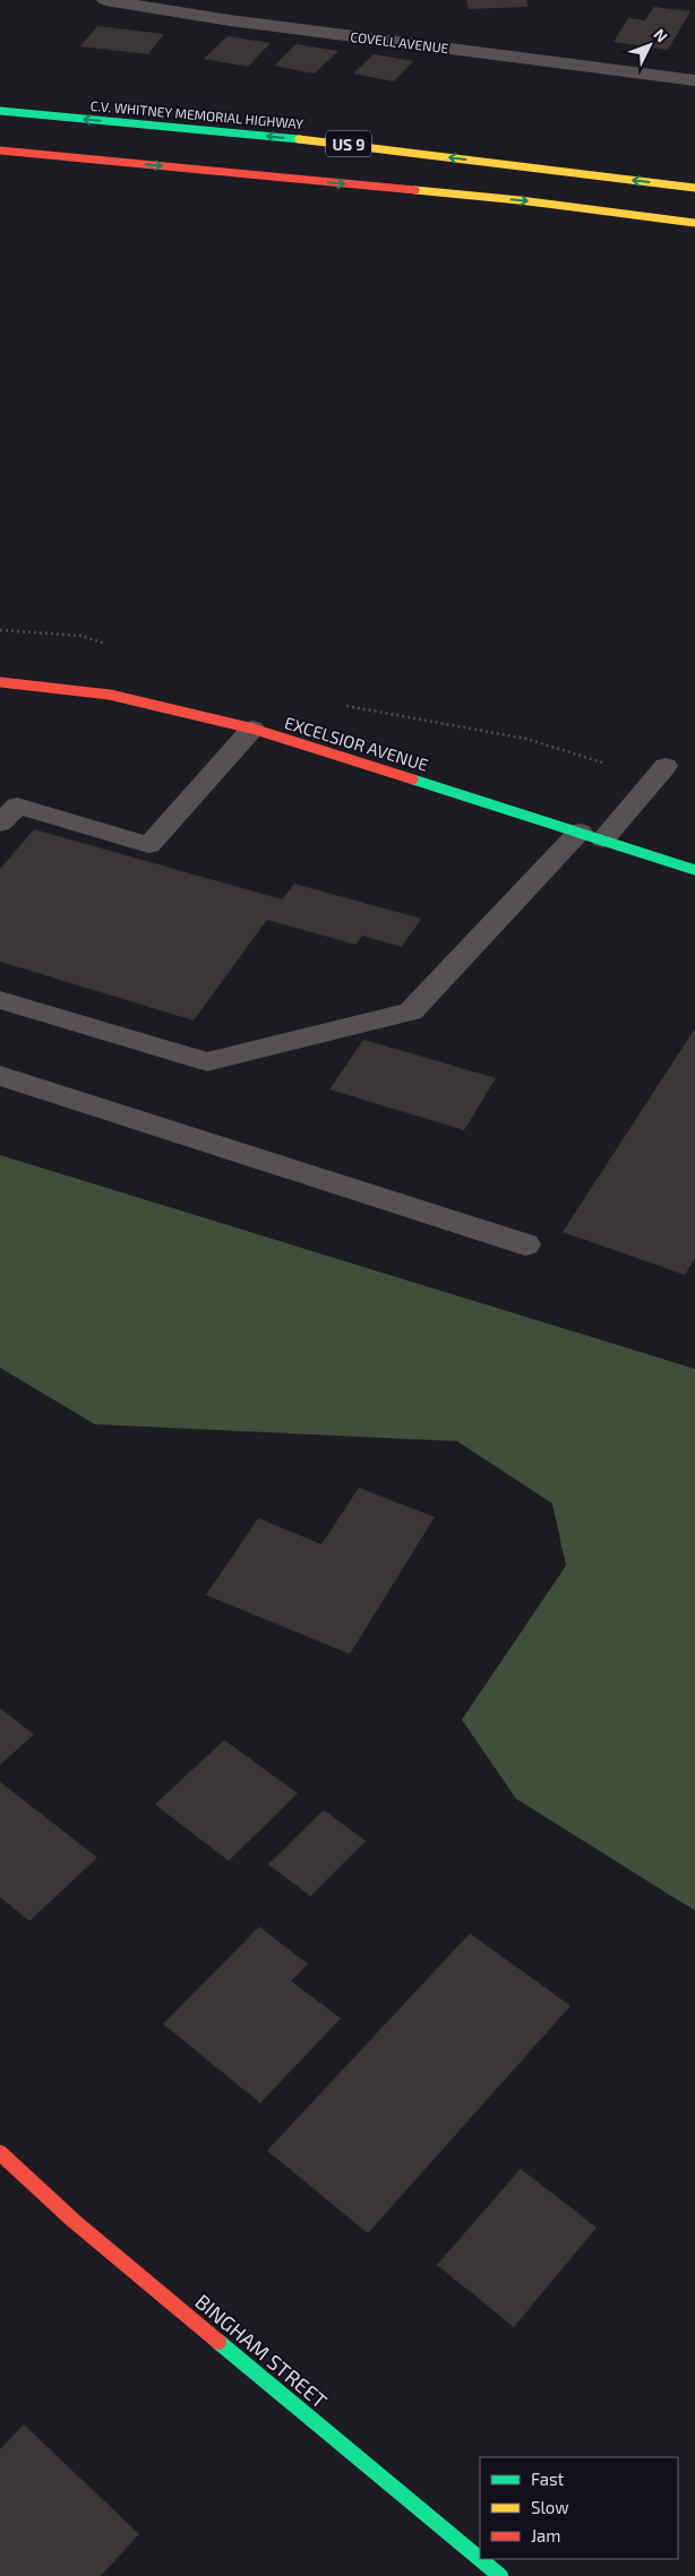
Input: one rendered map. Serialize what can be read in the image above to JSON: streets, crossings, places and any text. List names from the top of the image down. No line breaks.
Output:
{"streets":{"main road":["C.V. WHITNEY MEMORIAL HIGHWAY","US 9","EXCELSIOR AVENUE","BINGHAM STREET"],"street":["COVELL AVENUE"]},"legend":["Fast","Slow","Jam"],"north":"top right"}
